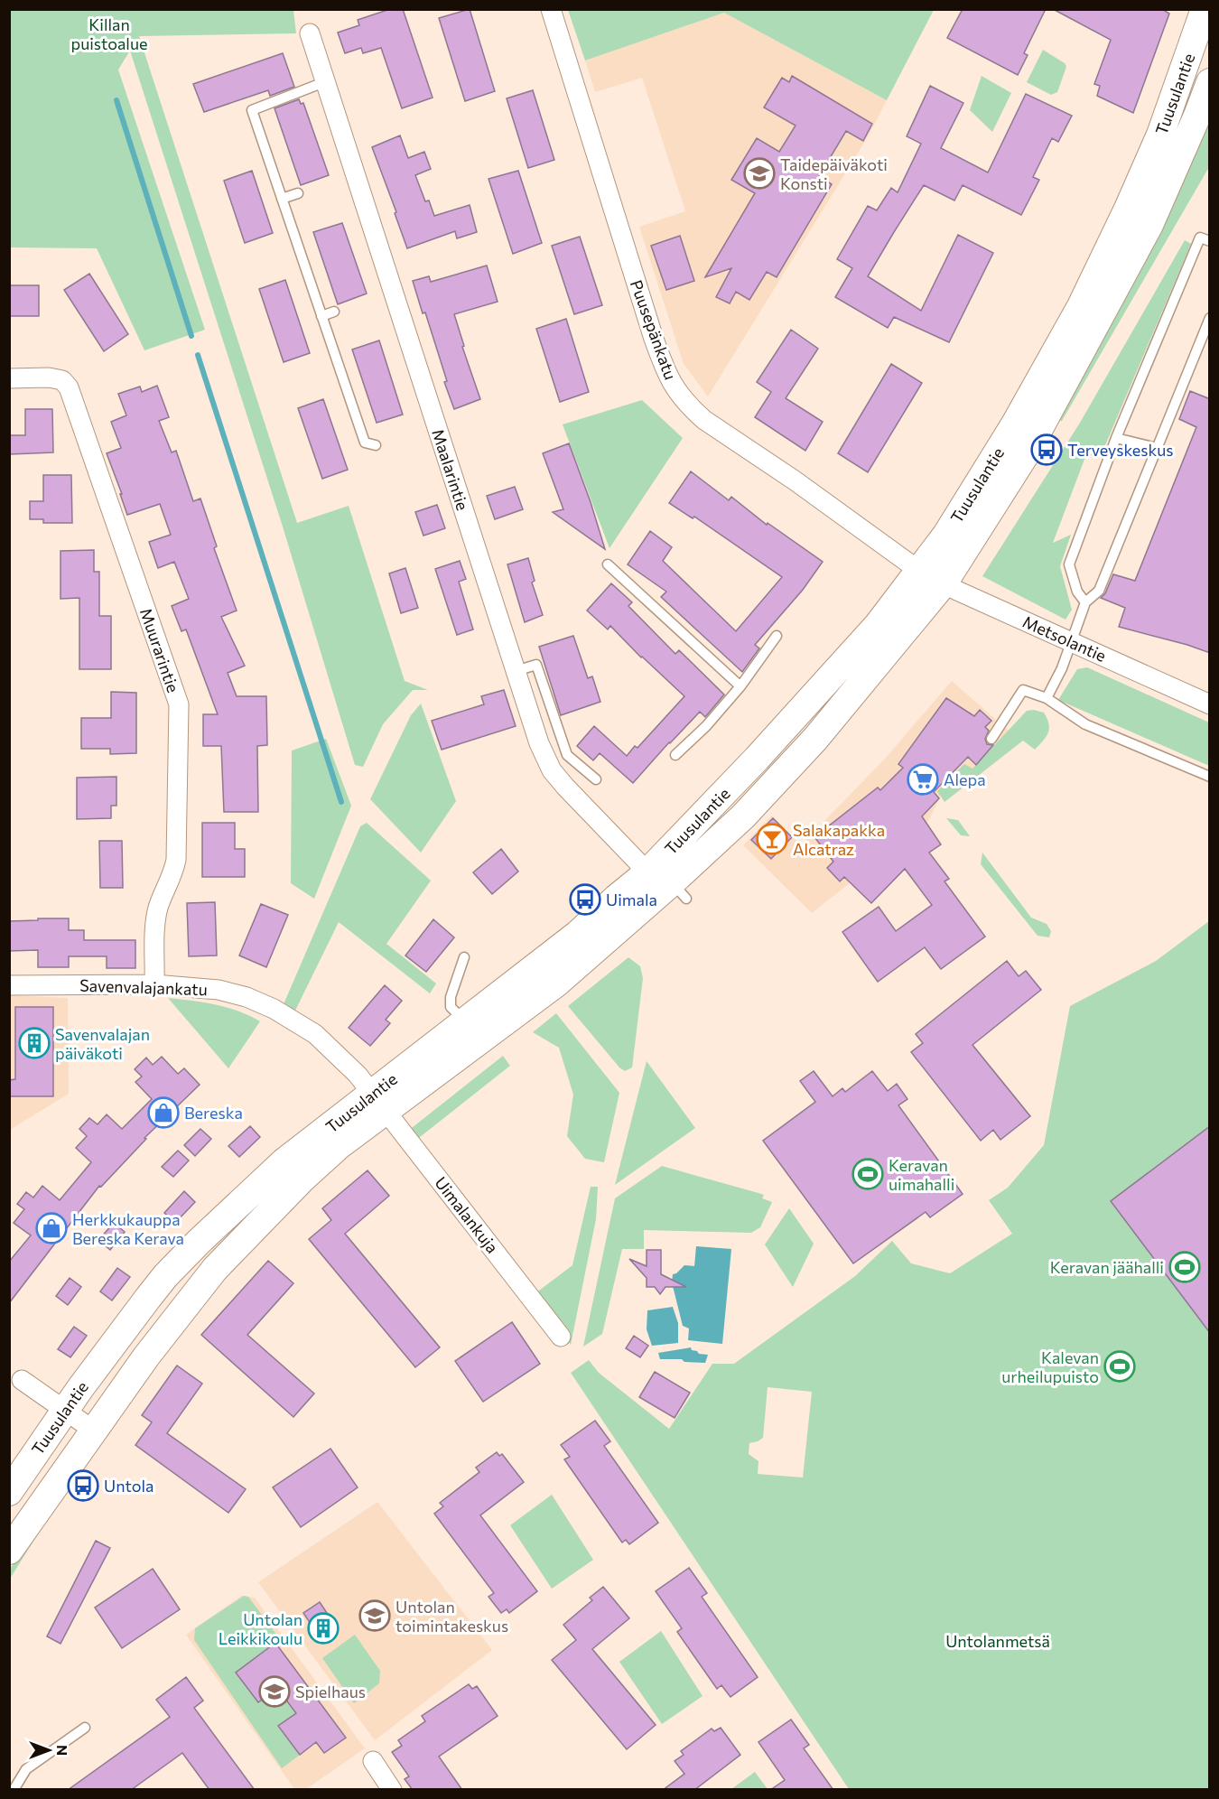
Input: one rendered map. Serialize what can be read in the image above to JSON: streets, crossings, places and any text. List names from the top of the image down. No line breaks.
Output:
{"streets":{"main road":["Tuusulantie"],"street":["Puusepänkatu","Maalarintie","Metsolantie","Muurarintie","Savenvalajankatu","Uimalankuja"]},"crossings":[["Tuusulantie","Puusepänkatu"],["Tuusulantie","Maalarintie"],["Tuusulantie","Metsolantie"],["Tuusulantie","Savenvalajankatu"],["Tuusulantie","Uimalankuja"],["Puusepänkatu","Metsolantie"],["Muurarintie","Savenvalajankatu"],["Savenvalajankatu","Uimalankuja"]],"parks":["Killan puistoalue","Untolanmetsä"],"places":{"school or university":["Taidepäiväkoti Konsti","Untolan toimintakeskus","Spielhaus"],"bus stop":["Terveyskeskus","Uimala","Untola"],"supermarket":["Alepa"],"bar":["Salakapakka Alcatraz"],"building":["Savenvalajan päiväkoti","Untolan Leikkikoulu"],"shop":["Bereska","Herkkukauppa Bereska Kerava"],"sports":["Keravan uimahalli","Keravan jäähalli","Kalevan urheilupuisto"]},"north":"right"}
